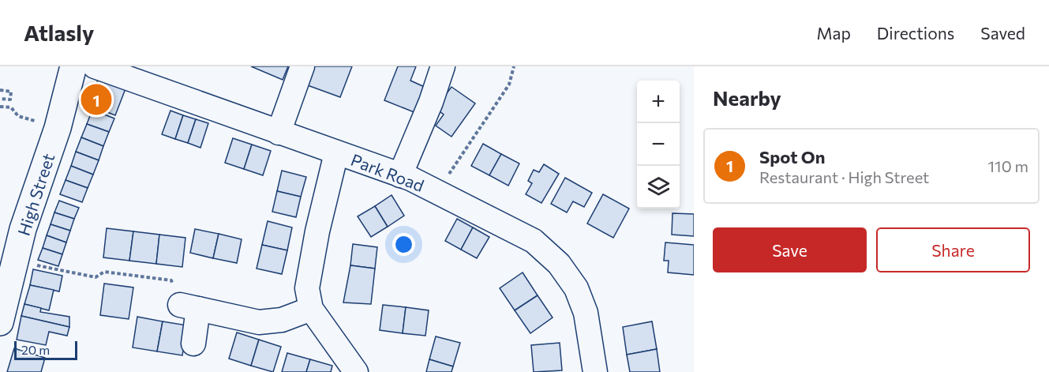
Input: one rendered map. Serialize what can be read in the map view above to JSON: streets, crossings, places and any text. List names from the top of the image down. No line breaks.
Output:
{"streets":{"main road":["High Street"],"street":["Park Road"]},"scale_bar":"20 m","page":{"header":"Atlasly","nav":["Map","Directions","Saved"],"heading":"Nearby","map_buttons":["+","−"],"pins":"1","list":[{"mark":"1","name":"Spot On","note":"Restaurant · High Street","value":"110 m"}],"buttons":["Save","Share"],"scale":"20 m"}}
